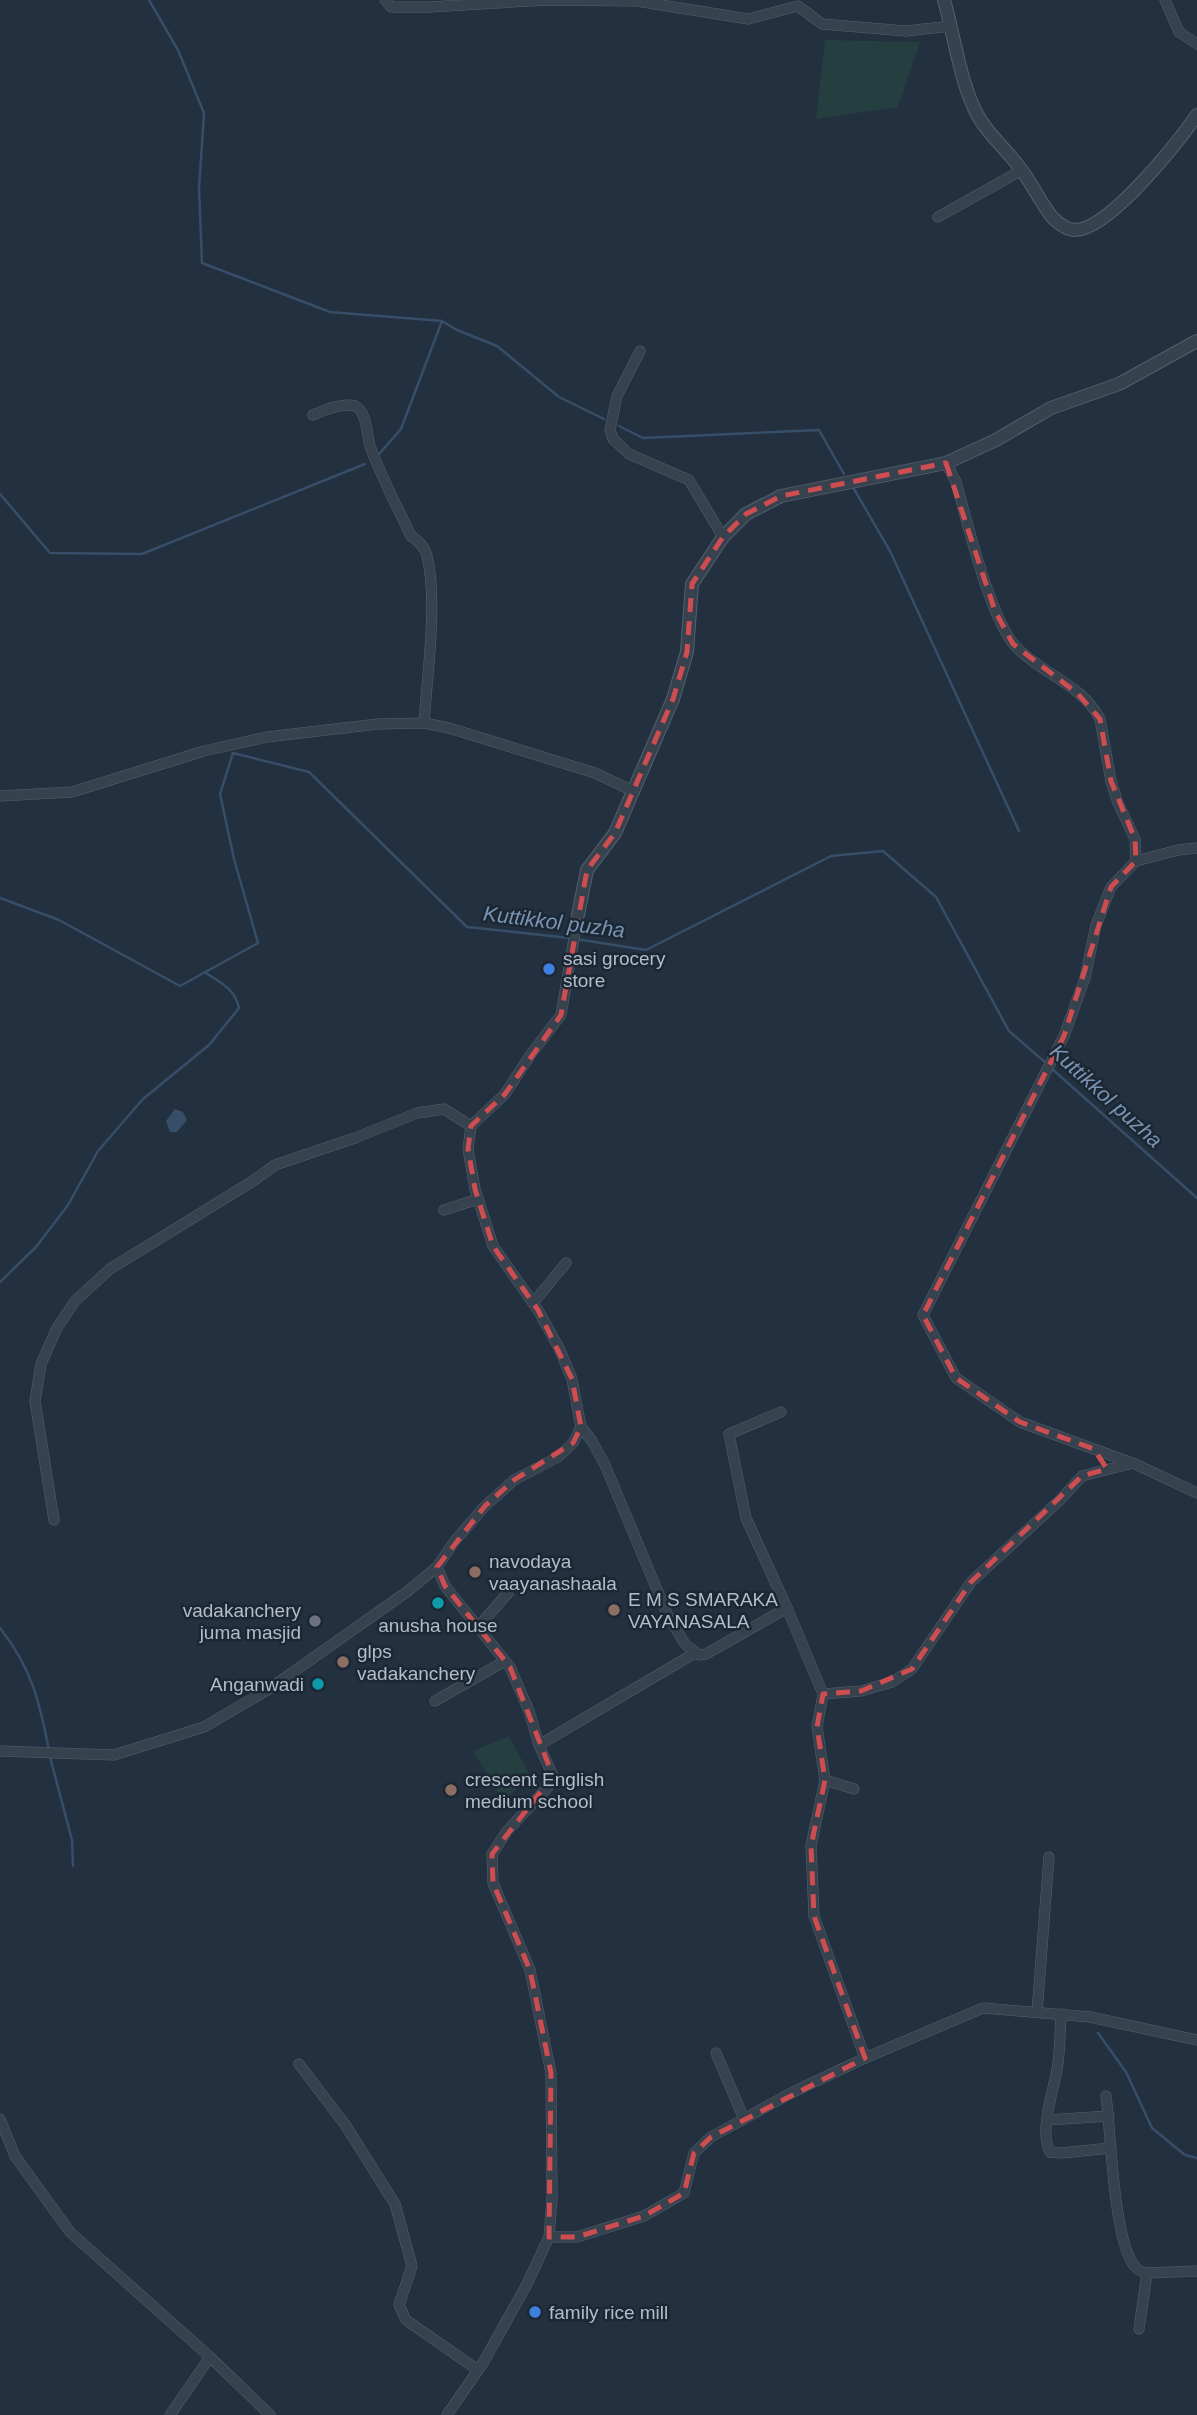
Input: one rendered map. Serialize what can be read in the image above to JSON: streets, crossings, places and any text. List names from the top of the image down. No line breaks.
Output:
{"water":["Kuttikkol puzha"],"places":["sasi grocery store","navodaya vaayanashaala","anusha house","E M S SMARAKA VAYANASALA","vadakanchery juma masjid","glps vadakanchery","Anganwadi","crescent English medium school","family rice mill"]}
